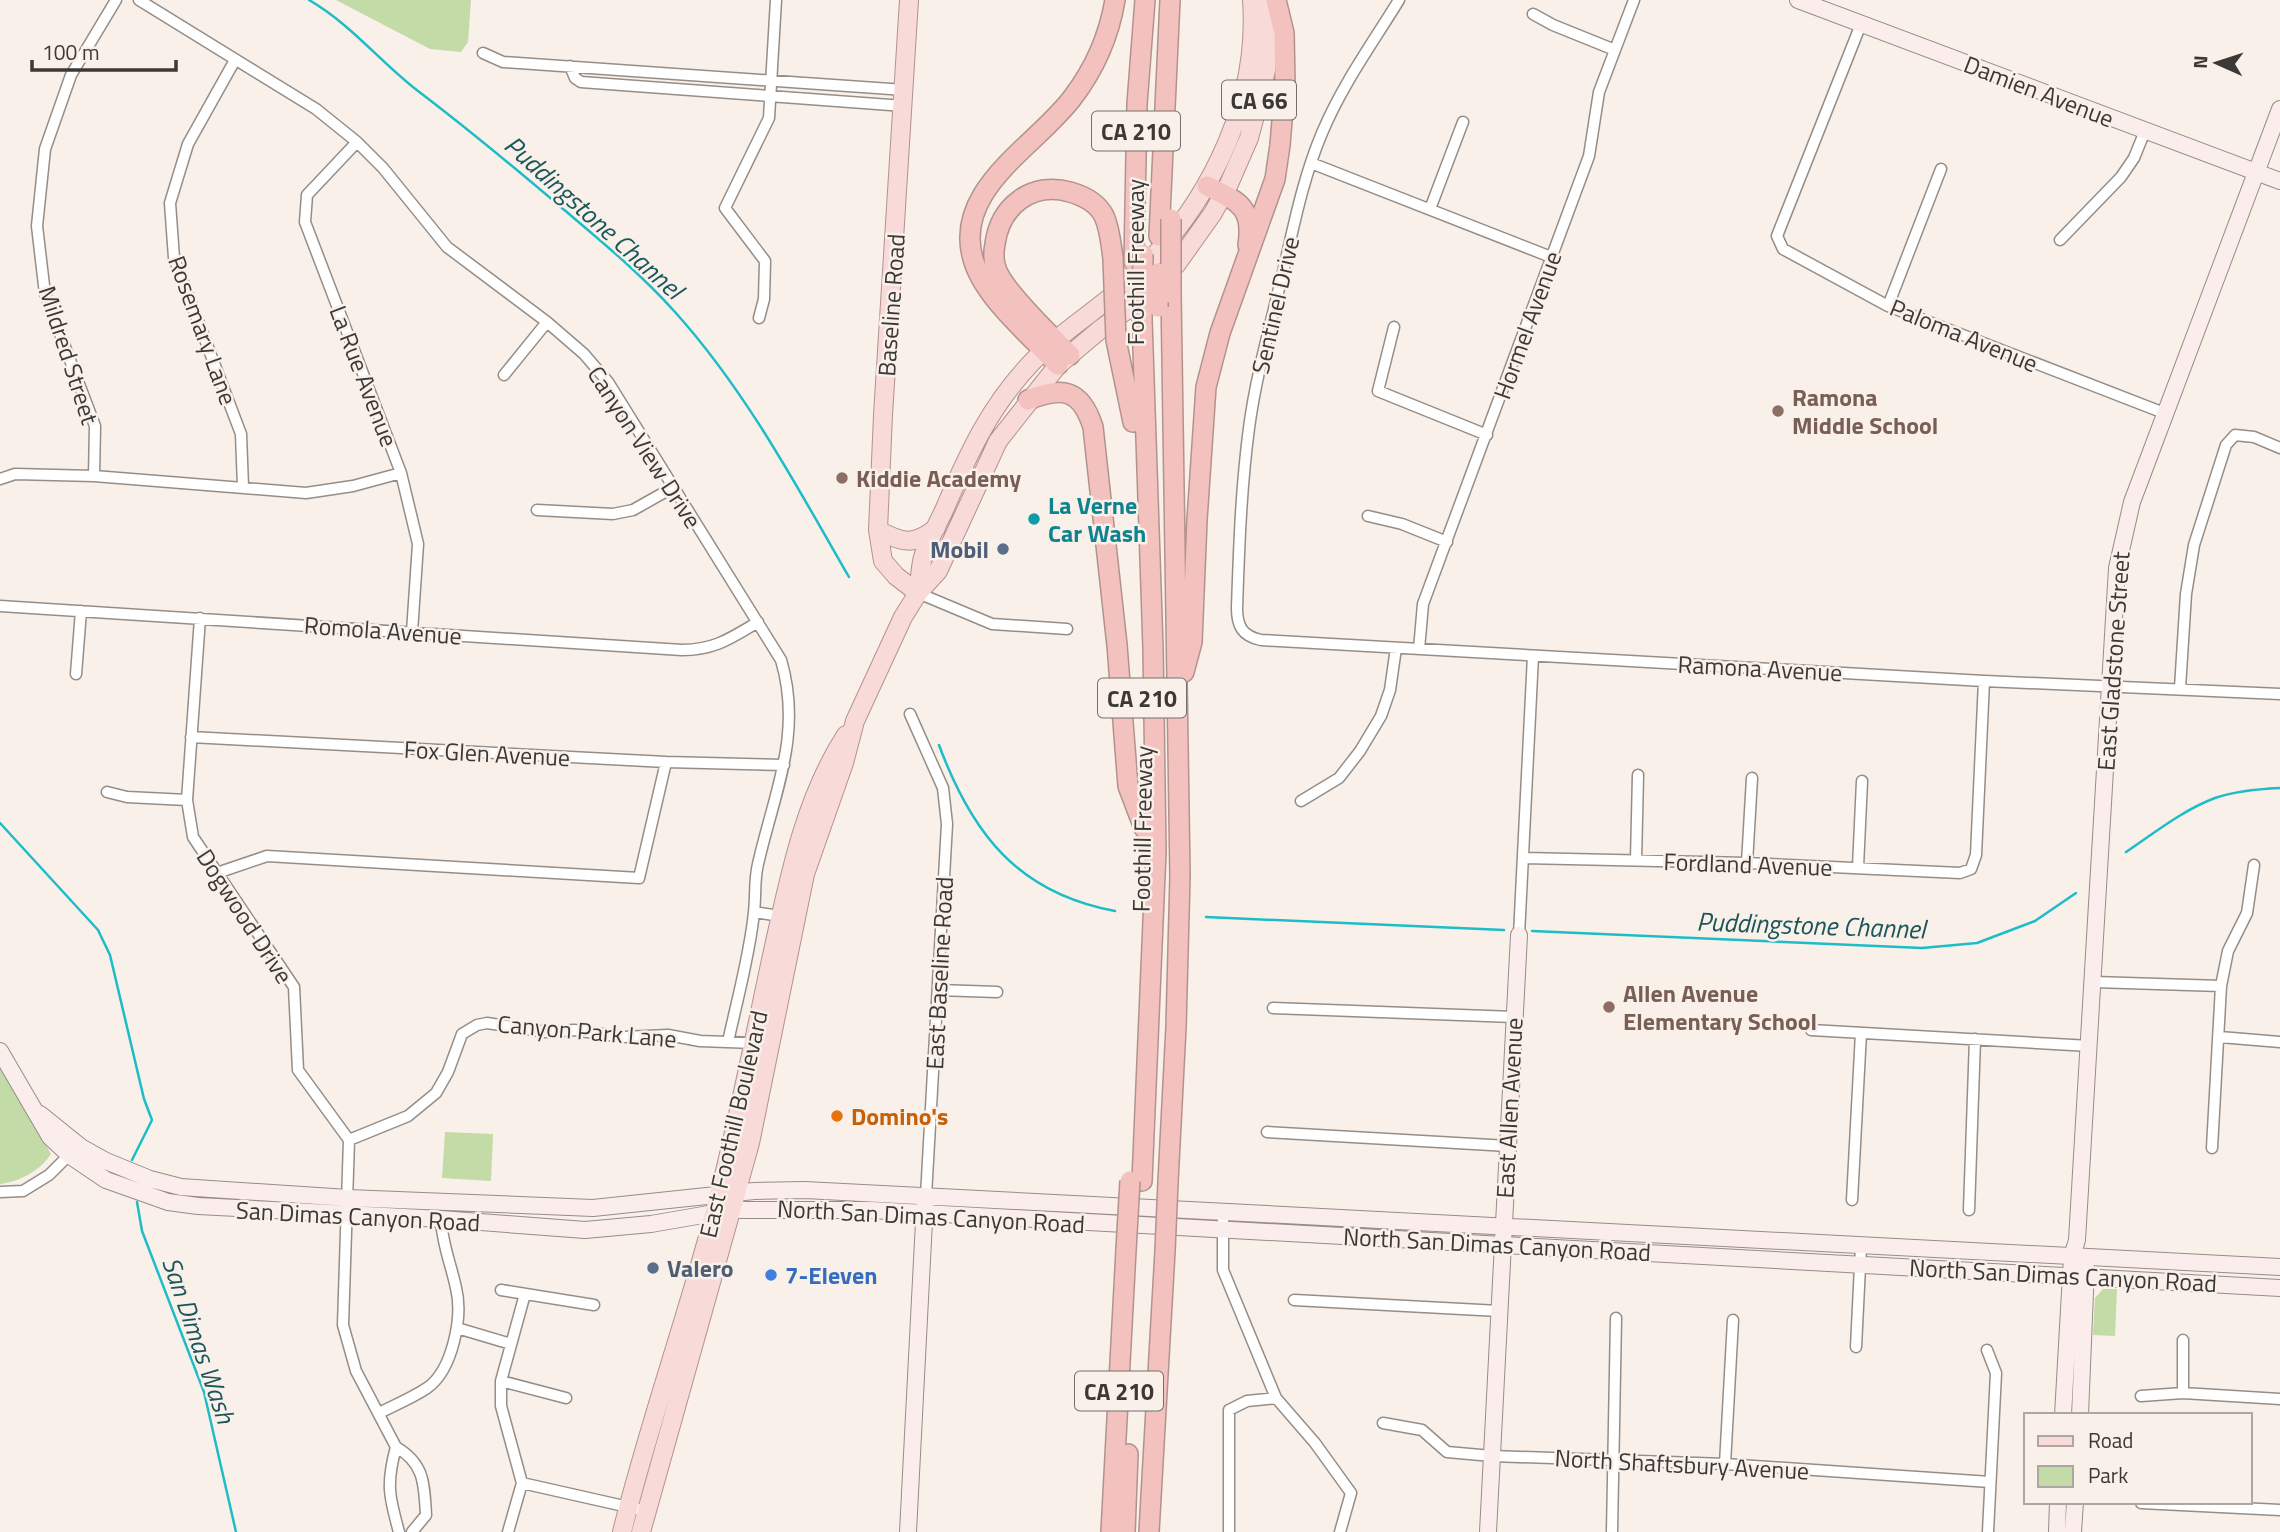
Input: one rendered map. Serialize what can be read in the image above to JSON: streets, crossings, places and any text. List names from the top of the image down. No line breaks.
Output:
{"streets":{"highway":["CA 210","Foothill Freeway"],"main road":["Damien Avenue","CA 66","Baseline Road","East Gladstone Street","East Baseline Road","East Allen Avenue","East Foothill Boulevard","San Dimas Canyon Road","North San Dimas Canyon Road"],"street":["Sentinel Drive","Hormel Avenue","Rosemary Lane","Paloma Avenue","Mildred Street","La Rue Avenue","Canyon View Drive","Romola Avenue","Ramona Avenue","Fox Glen Avenue","Fordland Avenue","Dogwood Drive","Canyon Park Lane","North Shaftsbury Avenue"]},"crossings":[["Damien Avenue","Paloma Avenue"],["Damien Avenue","East Gladstone Street"],["Baseline Road","East Foothill Boulevard"],["Sentinel Drive","Ramona Avenue"],["Hormel Avenue","Ramona Avenue"],["Rosemary Lane","Canyon View Drive"],["Paloma Avenue","East Gladstone Street"],["La Rue Avenue","Canyon View Drive"],["La Rue Avenue","Romola Avenue"],["Canyon View Drive","Romola Avenue"],["Canyon View Drive","Fox Glen Avenue"],["Canyon View Drive","Canyon Park Lane"],["Romola Avenue","Dogwood Drive"],["East Gladstone Street","Ramona Avenue"],["East Gladstone Street","North San Dimas Canyon Road"],["Ramona Avenue","Fordland Avenue"],["Fox Glen Avenue","Dogwood Drive"],["Dogwood Drive","Canyon Park Lane"],["East Baseline Road","North San Dimas Canyon Road"],["Canyon Park Lane","East Foothill Boulevard"],["East Allen Avenue","North San Dimas Canyon Road"],["East Allen Avenue","North Shaftsbury Avenue"],["East Foothill Boulevard","San Dimas Canyon Road"],["East Foothill Boulevard","North San Dimas Canyon Road"],["San Dimas Canyon Road","North San Dimas Canyon Road"]],"water":["Puddingstone Channel","San Dimas Wash"],"places":["Ramona Middle School","Kiddie Academy","La Verne Car Wash","Mobil","Allen Avenue Elementary School","Domino's","Valero","7-Eleven"],"legend":["Road","Park"],"scale_bar":"100 m","north":"left"}
